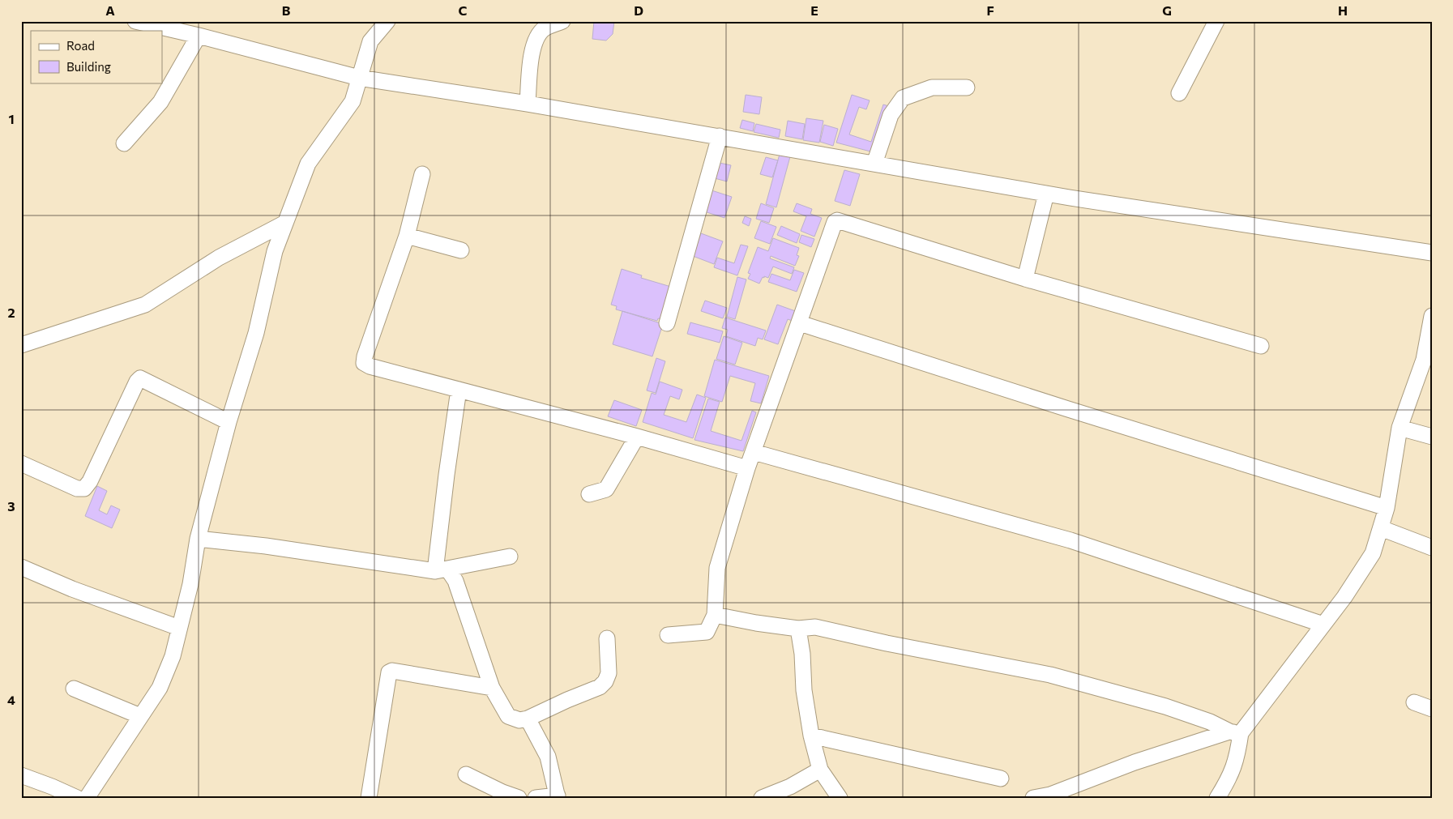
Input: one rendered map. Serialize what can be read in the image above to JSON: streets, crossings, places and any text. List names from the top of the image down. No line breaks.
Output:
{"legend":["Road","Building"],"grid":{"columns":["A","B","C","D","E","F","G","H"],"rows":["1","2","3","4"]}}
